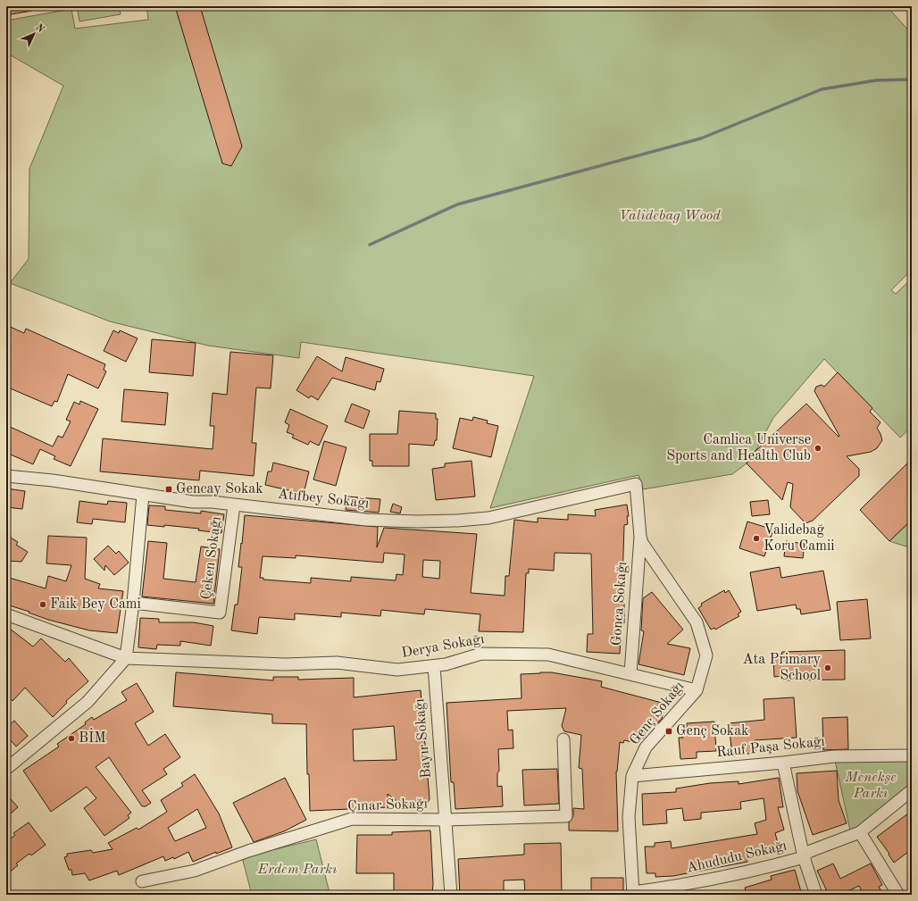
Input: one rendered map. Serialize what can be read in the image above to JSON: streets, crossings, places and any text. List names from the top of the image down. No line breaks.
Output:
{"streets":{"street":["Atıfbey Sokağı","Çeken Sokağı","Gonca Sokağı","Derya Sokağı","Genç Sokağı","Bayır Sokağı","Rauf Paşa Sokağı","Çınar Sokağı","Ahududu Sokağı"]},"crossings":[["Atıfbey Sokağı","Çeken Sokağı"],["Atıfbey Sokağı","Genç Sokağı"],["Gonca Sokağı","Derya Sokağı"],["Gonca Sokağı","Genç Sokağı"],["Derya Sokağı","Genç Sokağı"],["Derya Sokağı","Bayır Sokağı"],["Genç Sokağı","Rauf Paşa Sokağı"],["Genç Sokağı","Ahududu Sokağı"],["Bayır Sokağı","Çınar Sokağı"]],"parks":["Validebag Wood","Menekşe Parkı","Erdem Parkı"],"places":{"other":["Camlica Universe Sports and Health Club","Validebağ Koru Camii","Faik Bey Cami","Ata Primary School","BİM"],"transit":["Gencay Sokak","Genç Sokak"]},"north":"top right"}
